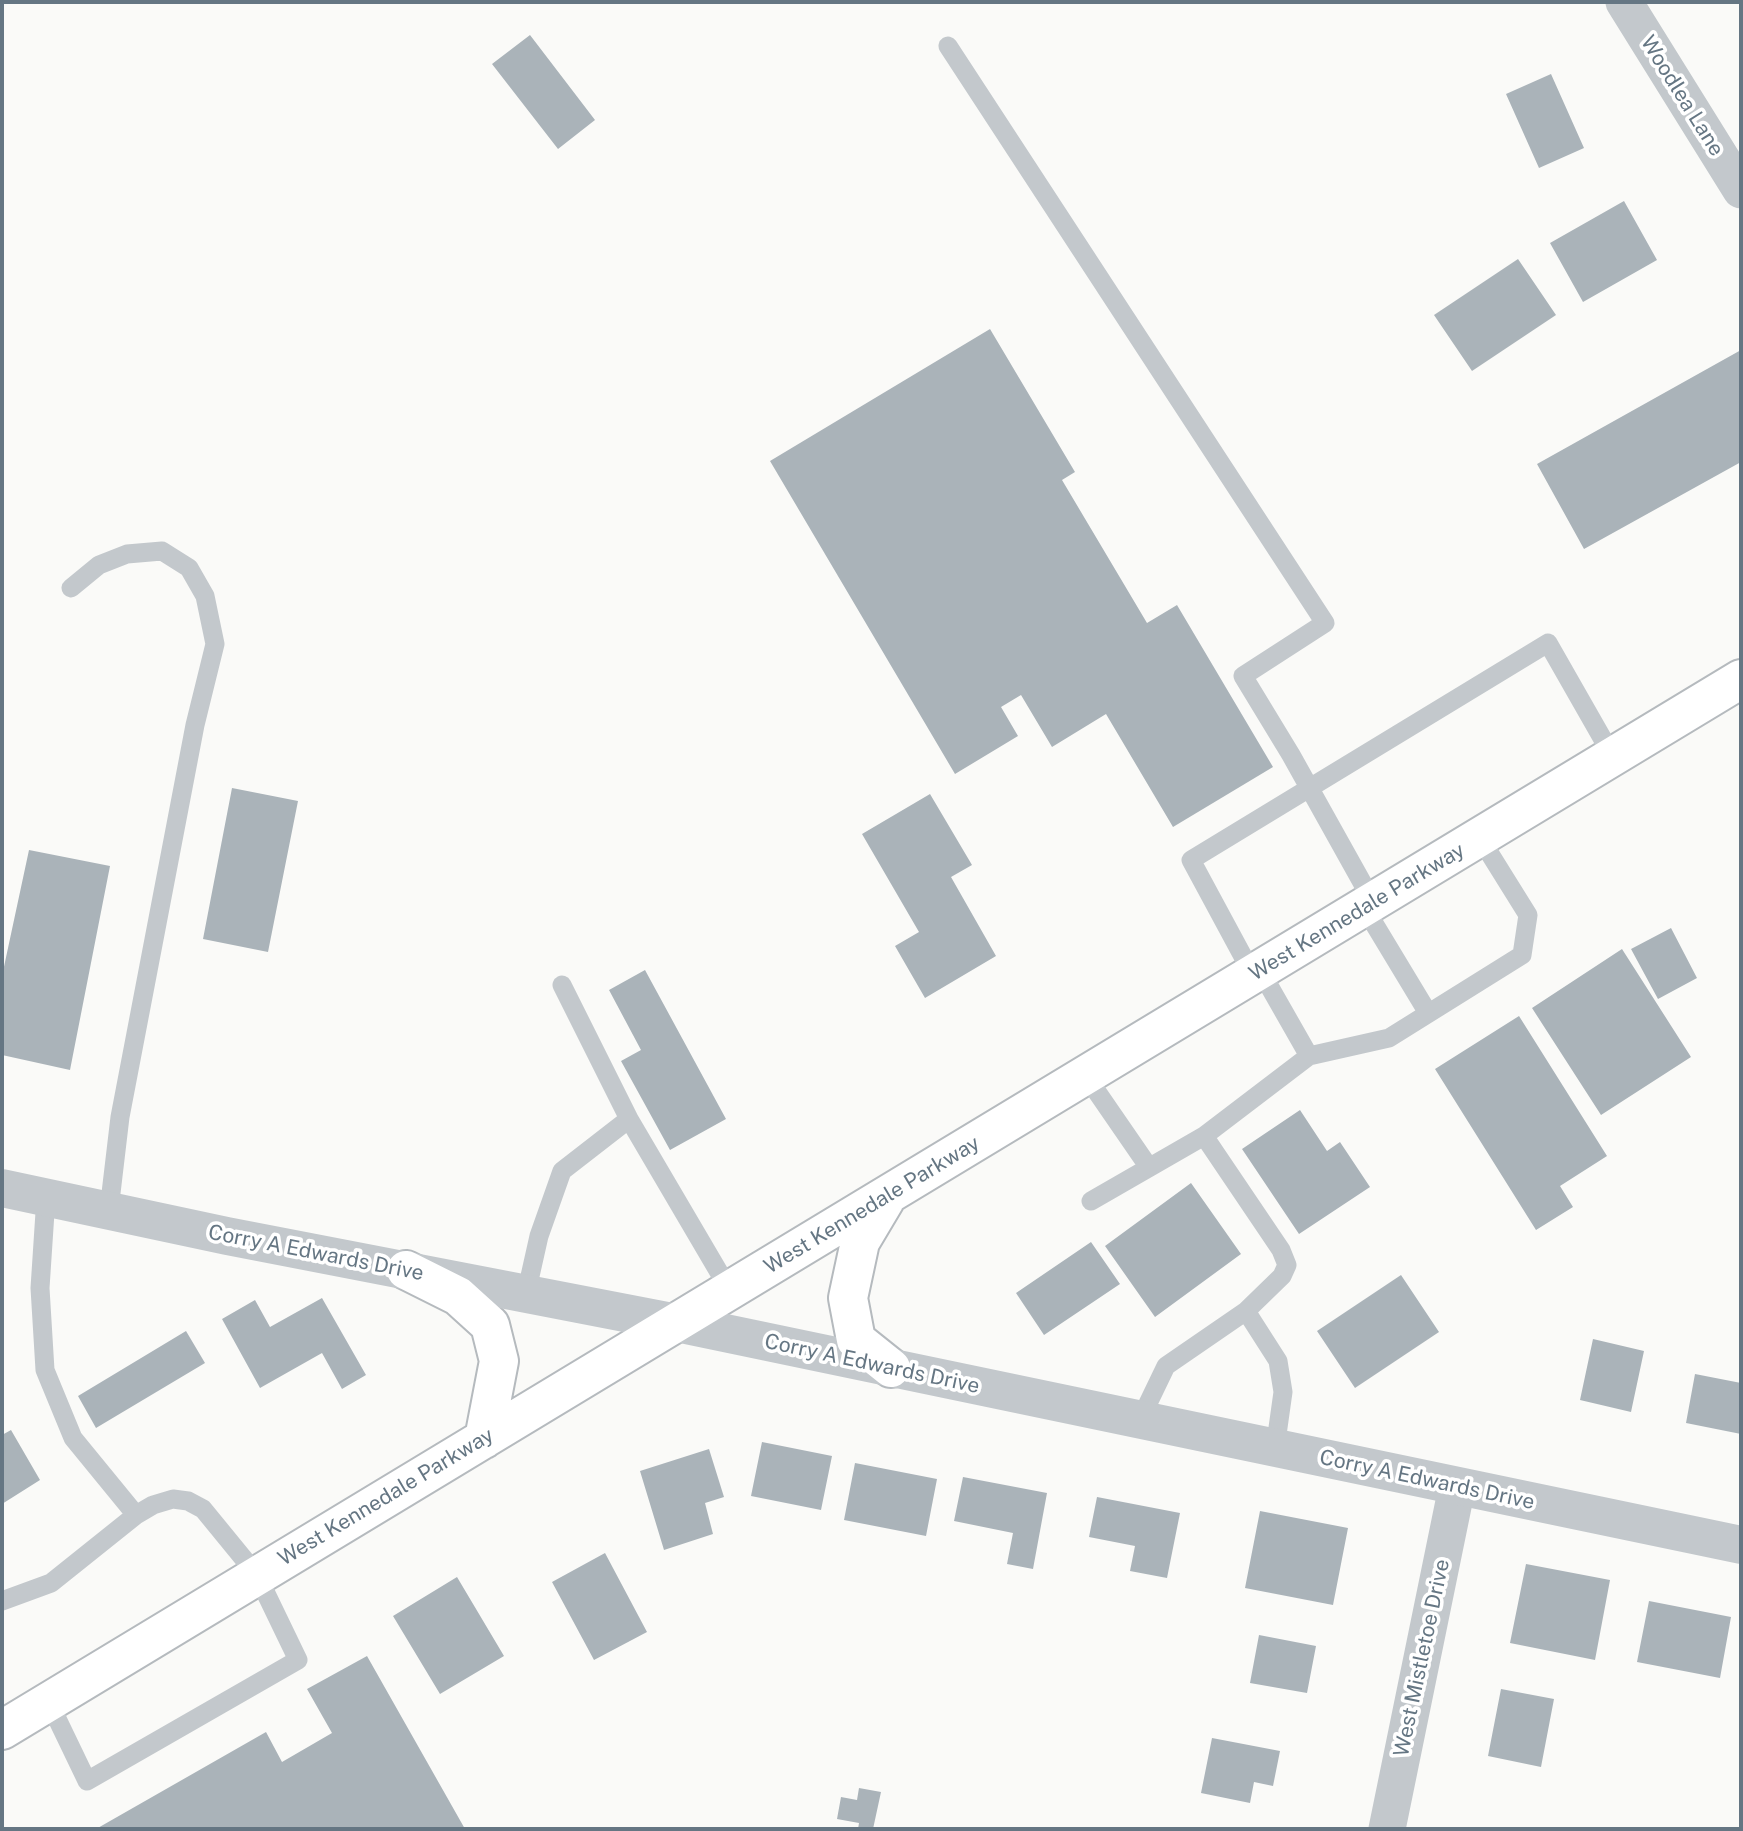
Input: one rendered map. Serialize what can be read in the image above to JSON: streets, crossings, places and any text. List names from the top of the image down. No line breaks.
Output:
{"streets":{"main road":["West Kennedale Parkway"],"street":["Woodlea Lane","Corry A Edwards Drive","West Mistletoe Drive"]},"crossings":[["West Kennedale Parkway","Corry A Edwards Drive"],["Corry A Edwards Drive","West Mistletoe Drive"]]}
